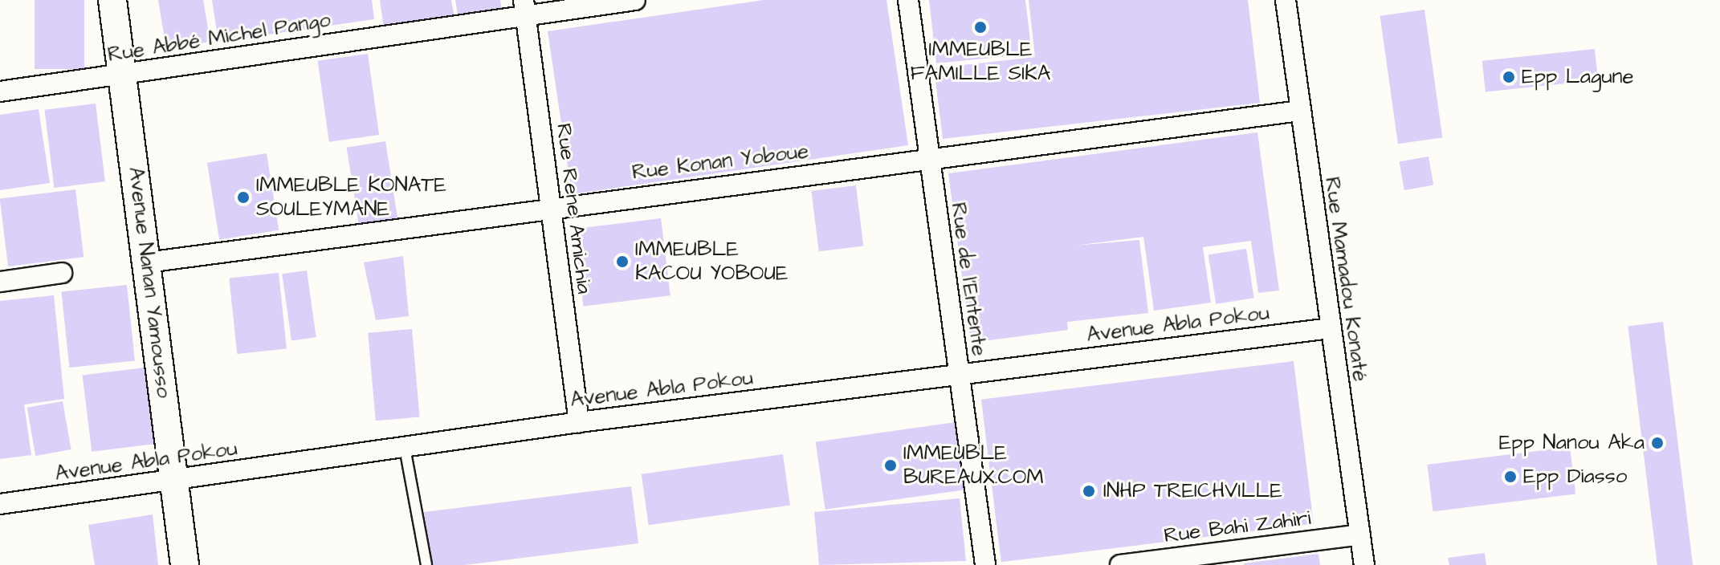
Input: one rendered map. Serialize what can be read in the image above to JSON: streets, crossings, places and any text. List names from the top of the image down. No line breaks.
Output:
{"streets":{"main road":["Avenue Nanan Yamousso"],"street":["Rue Abbé Michel Pango","Rue Konan Yoboue","Rue Rene Amichia","Rue de l'Entente","Rue Mamadou Konaté","Avenue Abla Pokou","Rue Bahi Zahiri"]},"crossings":[["Rue Abbé Michel Pango","Rue Rene Amichia"],["Rue Abbé Michel Pango","Avenue Nanan Yamousso"],["Rue Konan Yoboue","Rue Rene Amichia"],["Rue Konan Yoboue","Rue de l'Entente"],["Rue Konan Yoboue","Rue Mamadou Konaté"],["Rue Konan Yoboue","Avenue Nanan Yamousso"],["Rue Rene Amichia","Avenue Abla Pokou"],["Rue de l'Entente","Avenue Abla Pokou"],["Rue Mamadou Konaté","Avenue Abla Pokou"],["Rue Mamadou Konaté","Rue Bahi Zahiri"],["Avenue Nanan Yamousso","Avenue Abla Pokou"]],"places":["IMMEUBLE FAMILLE SIKA","Epp Lagune","IMMEUBLE KONATE SOULEYMANE","IMMEUBLE KACOU YOBOUE","Epp Nanou Aka","IMMEUBLE BUREAUX.COM","Epp Diasso","INHP TREICHVILLE"]}
